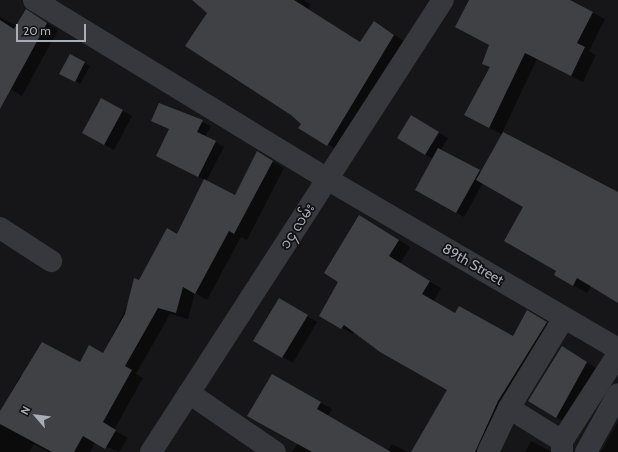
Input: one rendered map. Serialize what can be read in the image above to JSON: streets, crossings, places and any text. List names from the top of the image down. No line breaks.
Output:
{"streets":{"street":["၁၄ လမ်း","89th Street"]},"crossings":[["၁၄ လမ်း","89th Street"]],"scale_bar":"20 m","north":"top left"}
